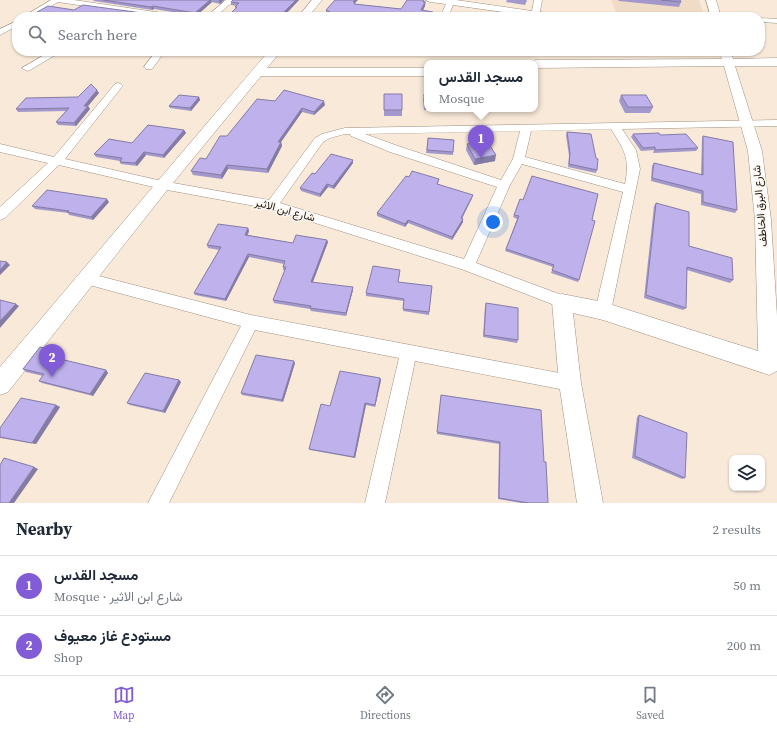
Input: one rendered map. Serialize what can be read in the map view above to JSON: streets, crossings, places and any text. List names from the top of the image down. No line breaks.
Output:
{"streets":{"main road":["شارع البرق الخاطف"],"street":["شارع ابن الاثير"]},"page":{"search":"Search here","popup":["مسجد القدس","Mosque"],"pins":["1","2"],"heading":["Nearby","2 results"],"list":[{"mark":"1","name":"مسجد القدس","note":"Mosque · شارع ابن الاثير","value":"50 m"},{"mark":"2","name":"مستودع غاز معيوف","note":"Shop","value":"200 m"}],"nav":["Map","Directions","Saved"]}}
